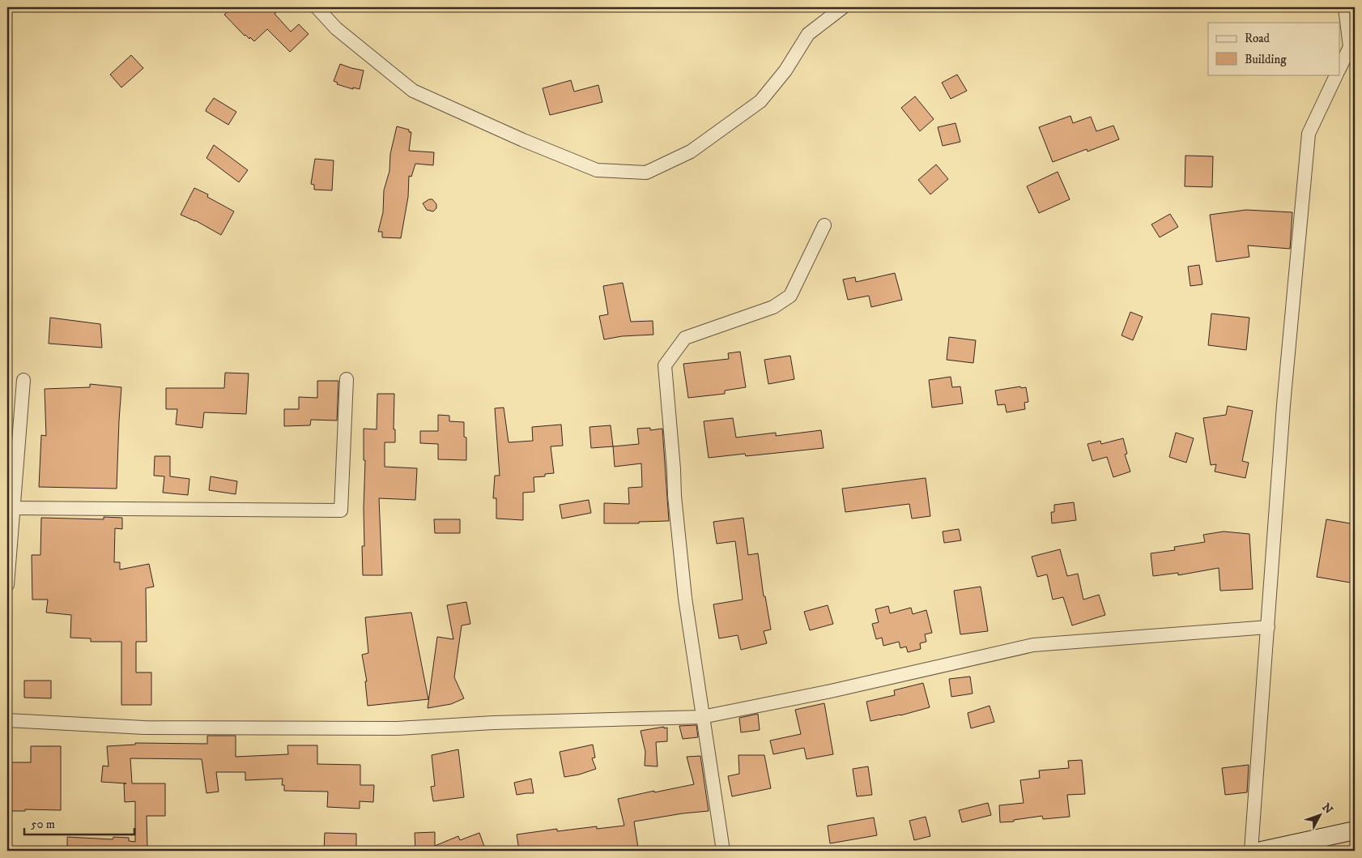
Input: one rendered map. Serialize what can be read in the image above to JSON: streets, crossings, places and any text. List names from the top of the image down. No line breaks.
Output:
{"legend":["Road","Building"],"scale_bar":"50 m","north":"top right"}
